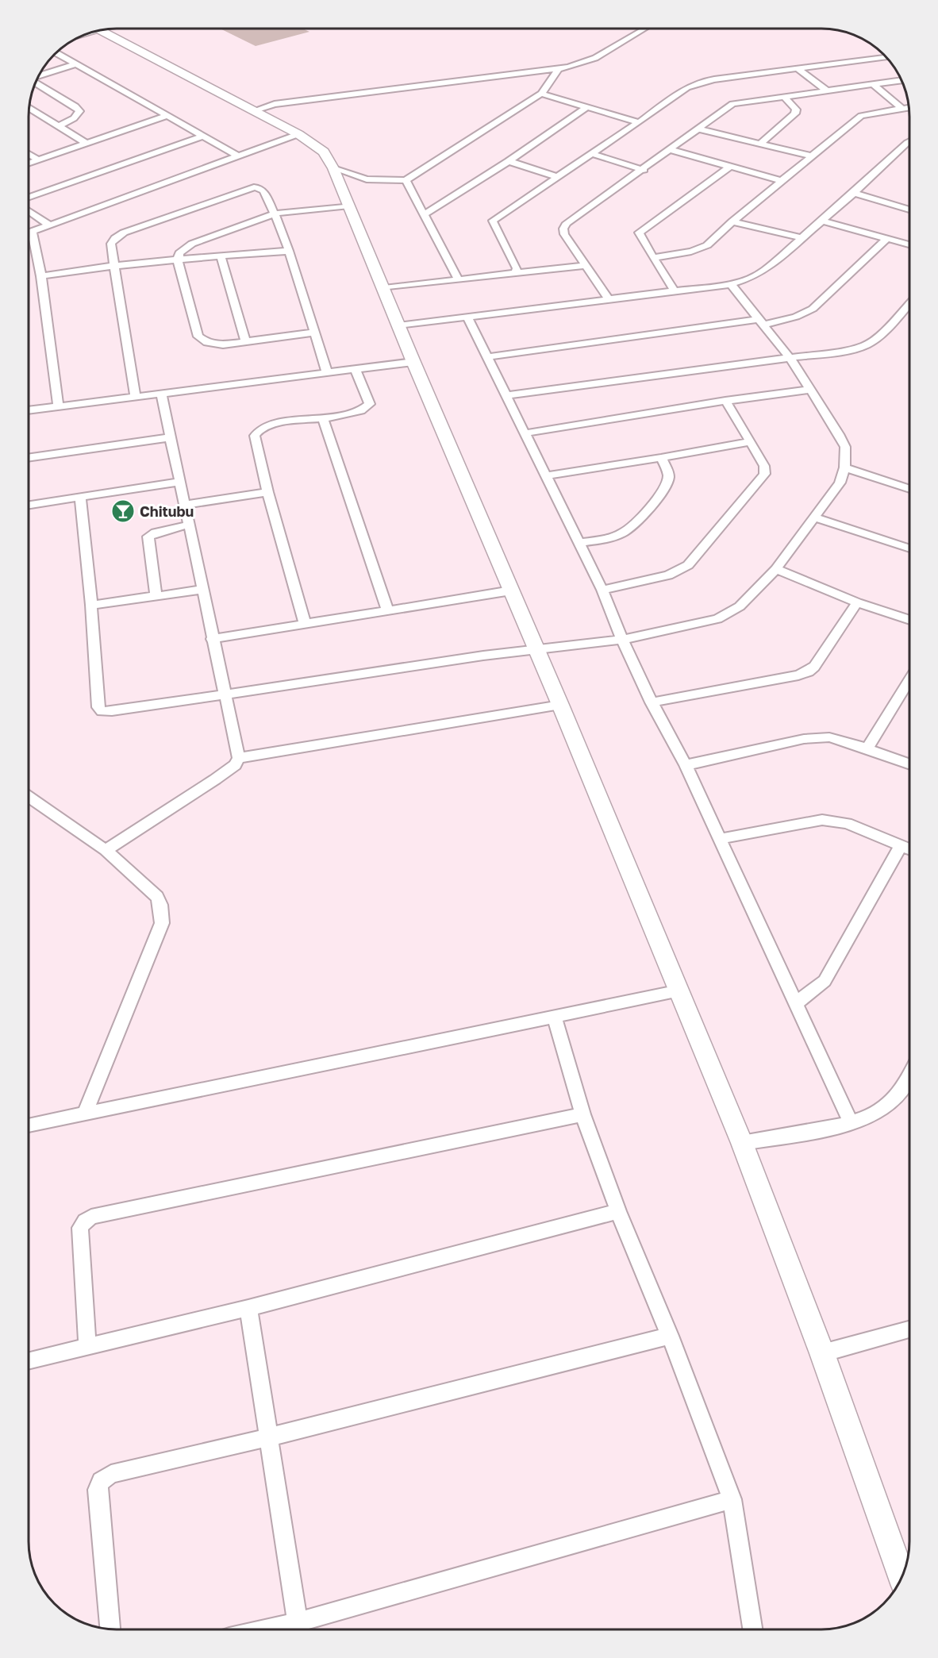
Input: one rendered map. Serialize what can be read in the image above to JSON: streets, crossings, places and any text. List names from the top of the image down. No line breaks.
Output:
{"places":{"bar":["Chitubu"]}}
